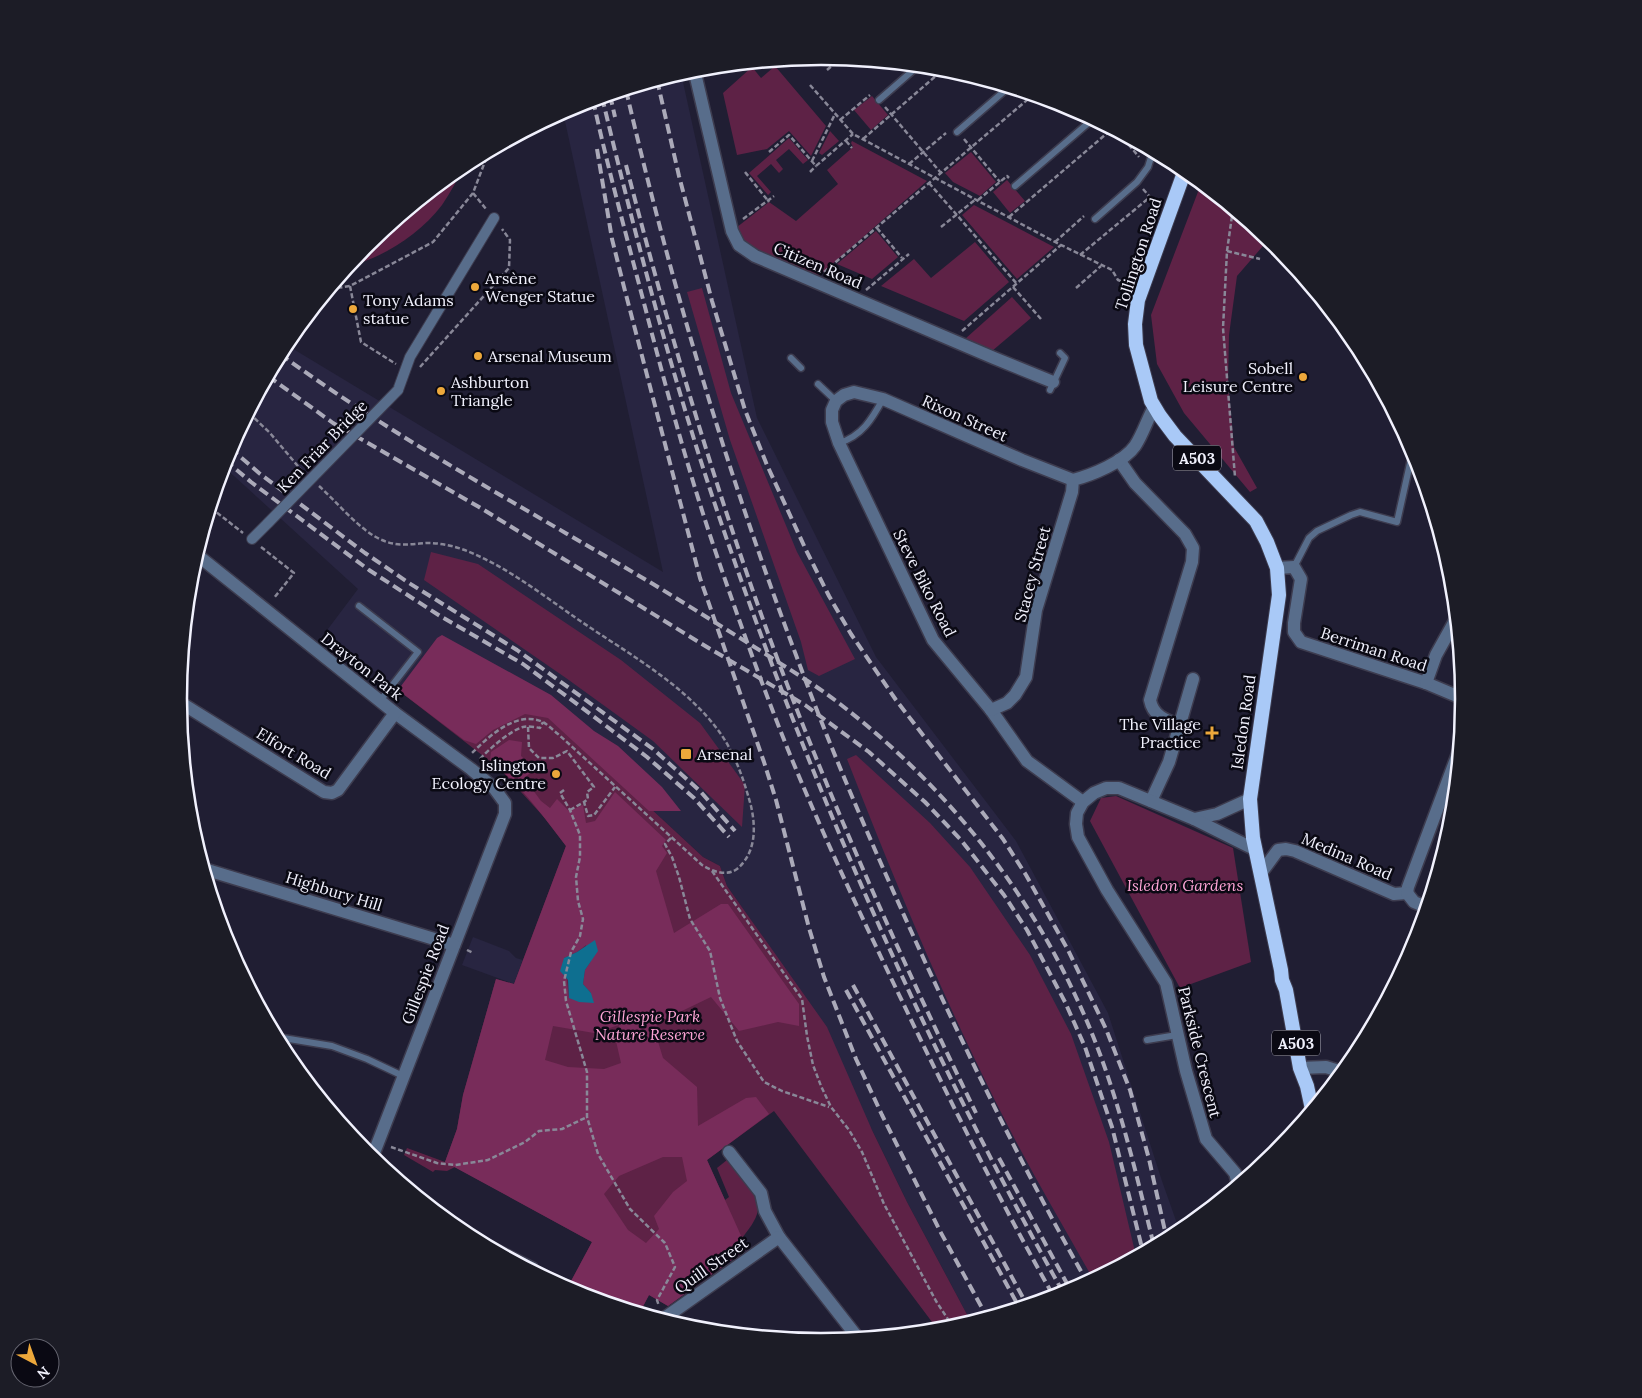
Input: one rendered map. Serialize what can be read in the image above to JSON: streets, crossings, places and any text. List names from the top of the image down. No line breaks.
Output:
{"streets":{"highway":["Tollington Road","A503","Isledon Road"],"street":["Citizen Road","Rixon Street","Ken Friar Bridge","Stacey Street","Steve Biko Road","Berriman Road","Drayton Park","Elfort Road","Medina Road","Highbury Hill","Gillespie Road","Parkside Crescent","Quill Street"]},"crossings":[["Tollington Road","Isledon Road"],["Rixon Street","Stacey Street"],["Rixon Street","Steve Biko Road"],["Stacey Street","Steve Biko Road"],["Steve Biko Road","Parkside Crescent"],["Drayton Park","Elfort Road"],["Drayton Park","Gillespie Road"],["Isledon Road","Medina Road"],["Highbury Hill","Gillespie Road"]],"parks":["Isledon Gardens","Gillespie Park Nature Reserve"],"places":{"other":["Arsène Wenger Statue","Tony Adams statue","Arsenal Museum","Sobell Leisure Centre","Ashburton Triangle","Islington Ecology Centre"],"health":["The Village Practice"],"transit":["Arsenal"]},"north":"bottom right"}
